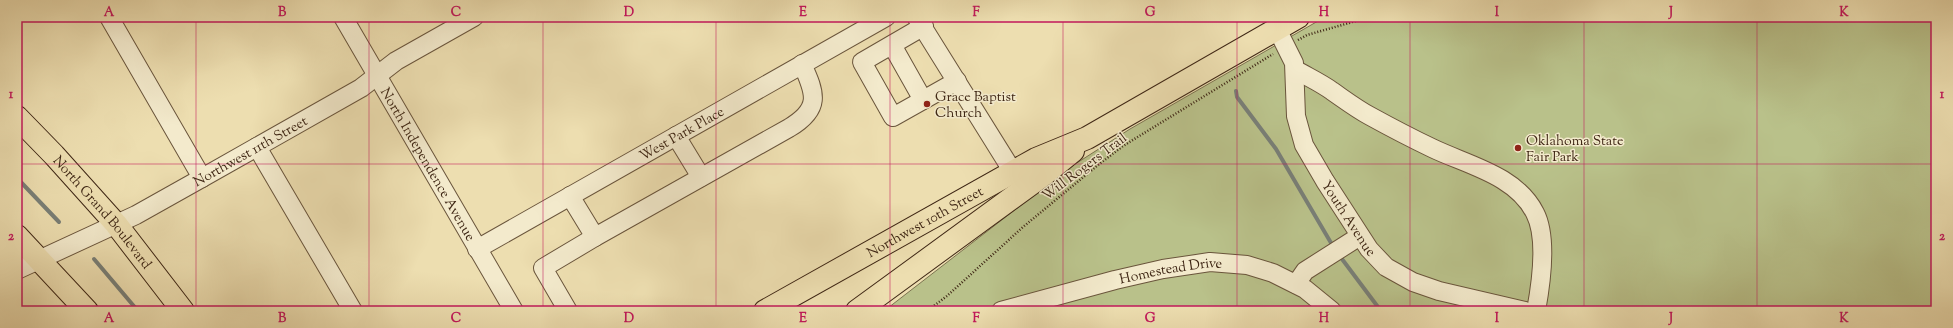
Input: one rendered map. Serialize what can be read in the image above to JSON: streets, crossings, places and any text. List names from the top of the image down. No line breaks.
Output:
{"streets":{"main road":["North Grand Boulevard","Northwest 10th Street"],"street":["West Park Place","Northwest 11th Street","North Independence Avenue","Youth Avenue","Homestead Drive"],"path":["Will Rogers Trail"]},"crossings":[["West Park Place","North Independence Avenue"],["Northwest 11th Street","North Independence Avenue"],["Northwest 11th Street","North Grand Boulevard"],["Youth Avenue","Northwest 10th Street"]],"places":["Grace Baptist Church","Oklahoma State Fair Park"],"grid":{"columns":["A","B","C","D","E","F","G","H","I","J","K"],"rows":["1","2"]}}
